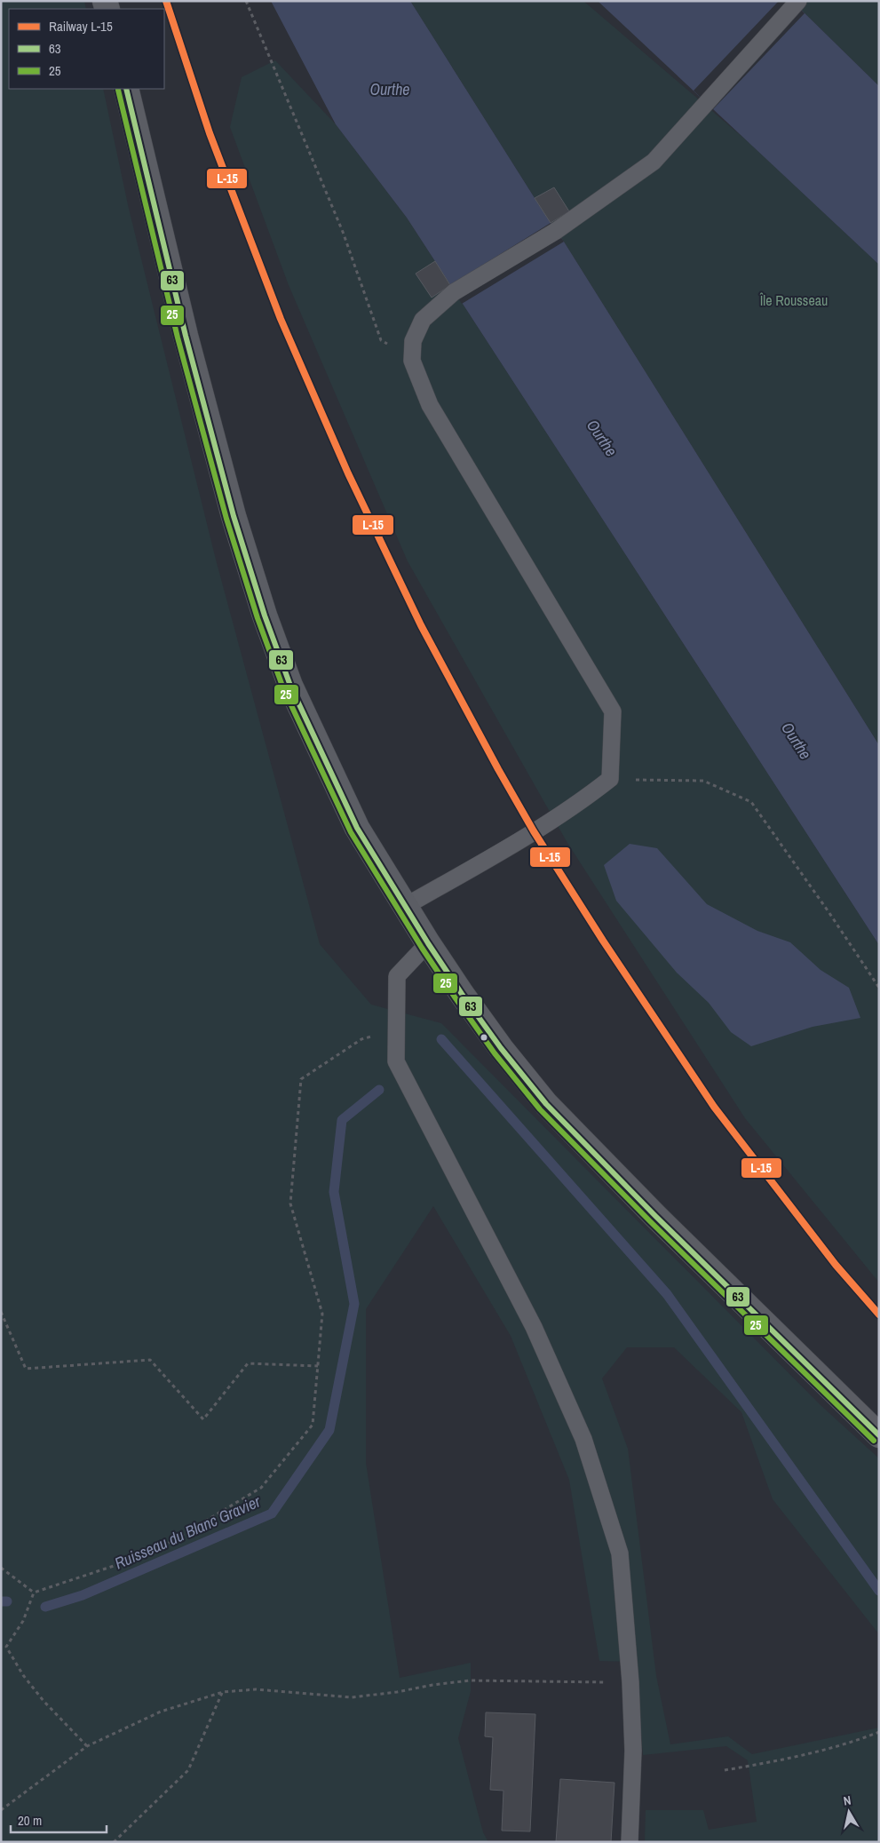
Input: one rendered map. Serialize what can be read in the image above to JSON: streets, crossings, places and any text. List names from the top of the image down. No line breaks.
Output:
{"water":["Ourthe","Ruisseau du Blanc Gravier"],"parks":["Île Rousseau"],"lines":["rail line L-15","transit line 63","transit line 25"],"legend":["Railway L-15","63","25"],"scale_bar":"20 m","north":"top"}
